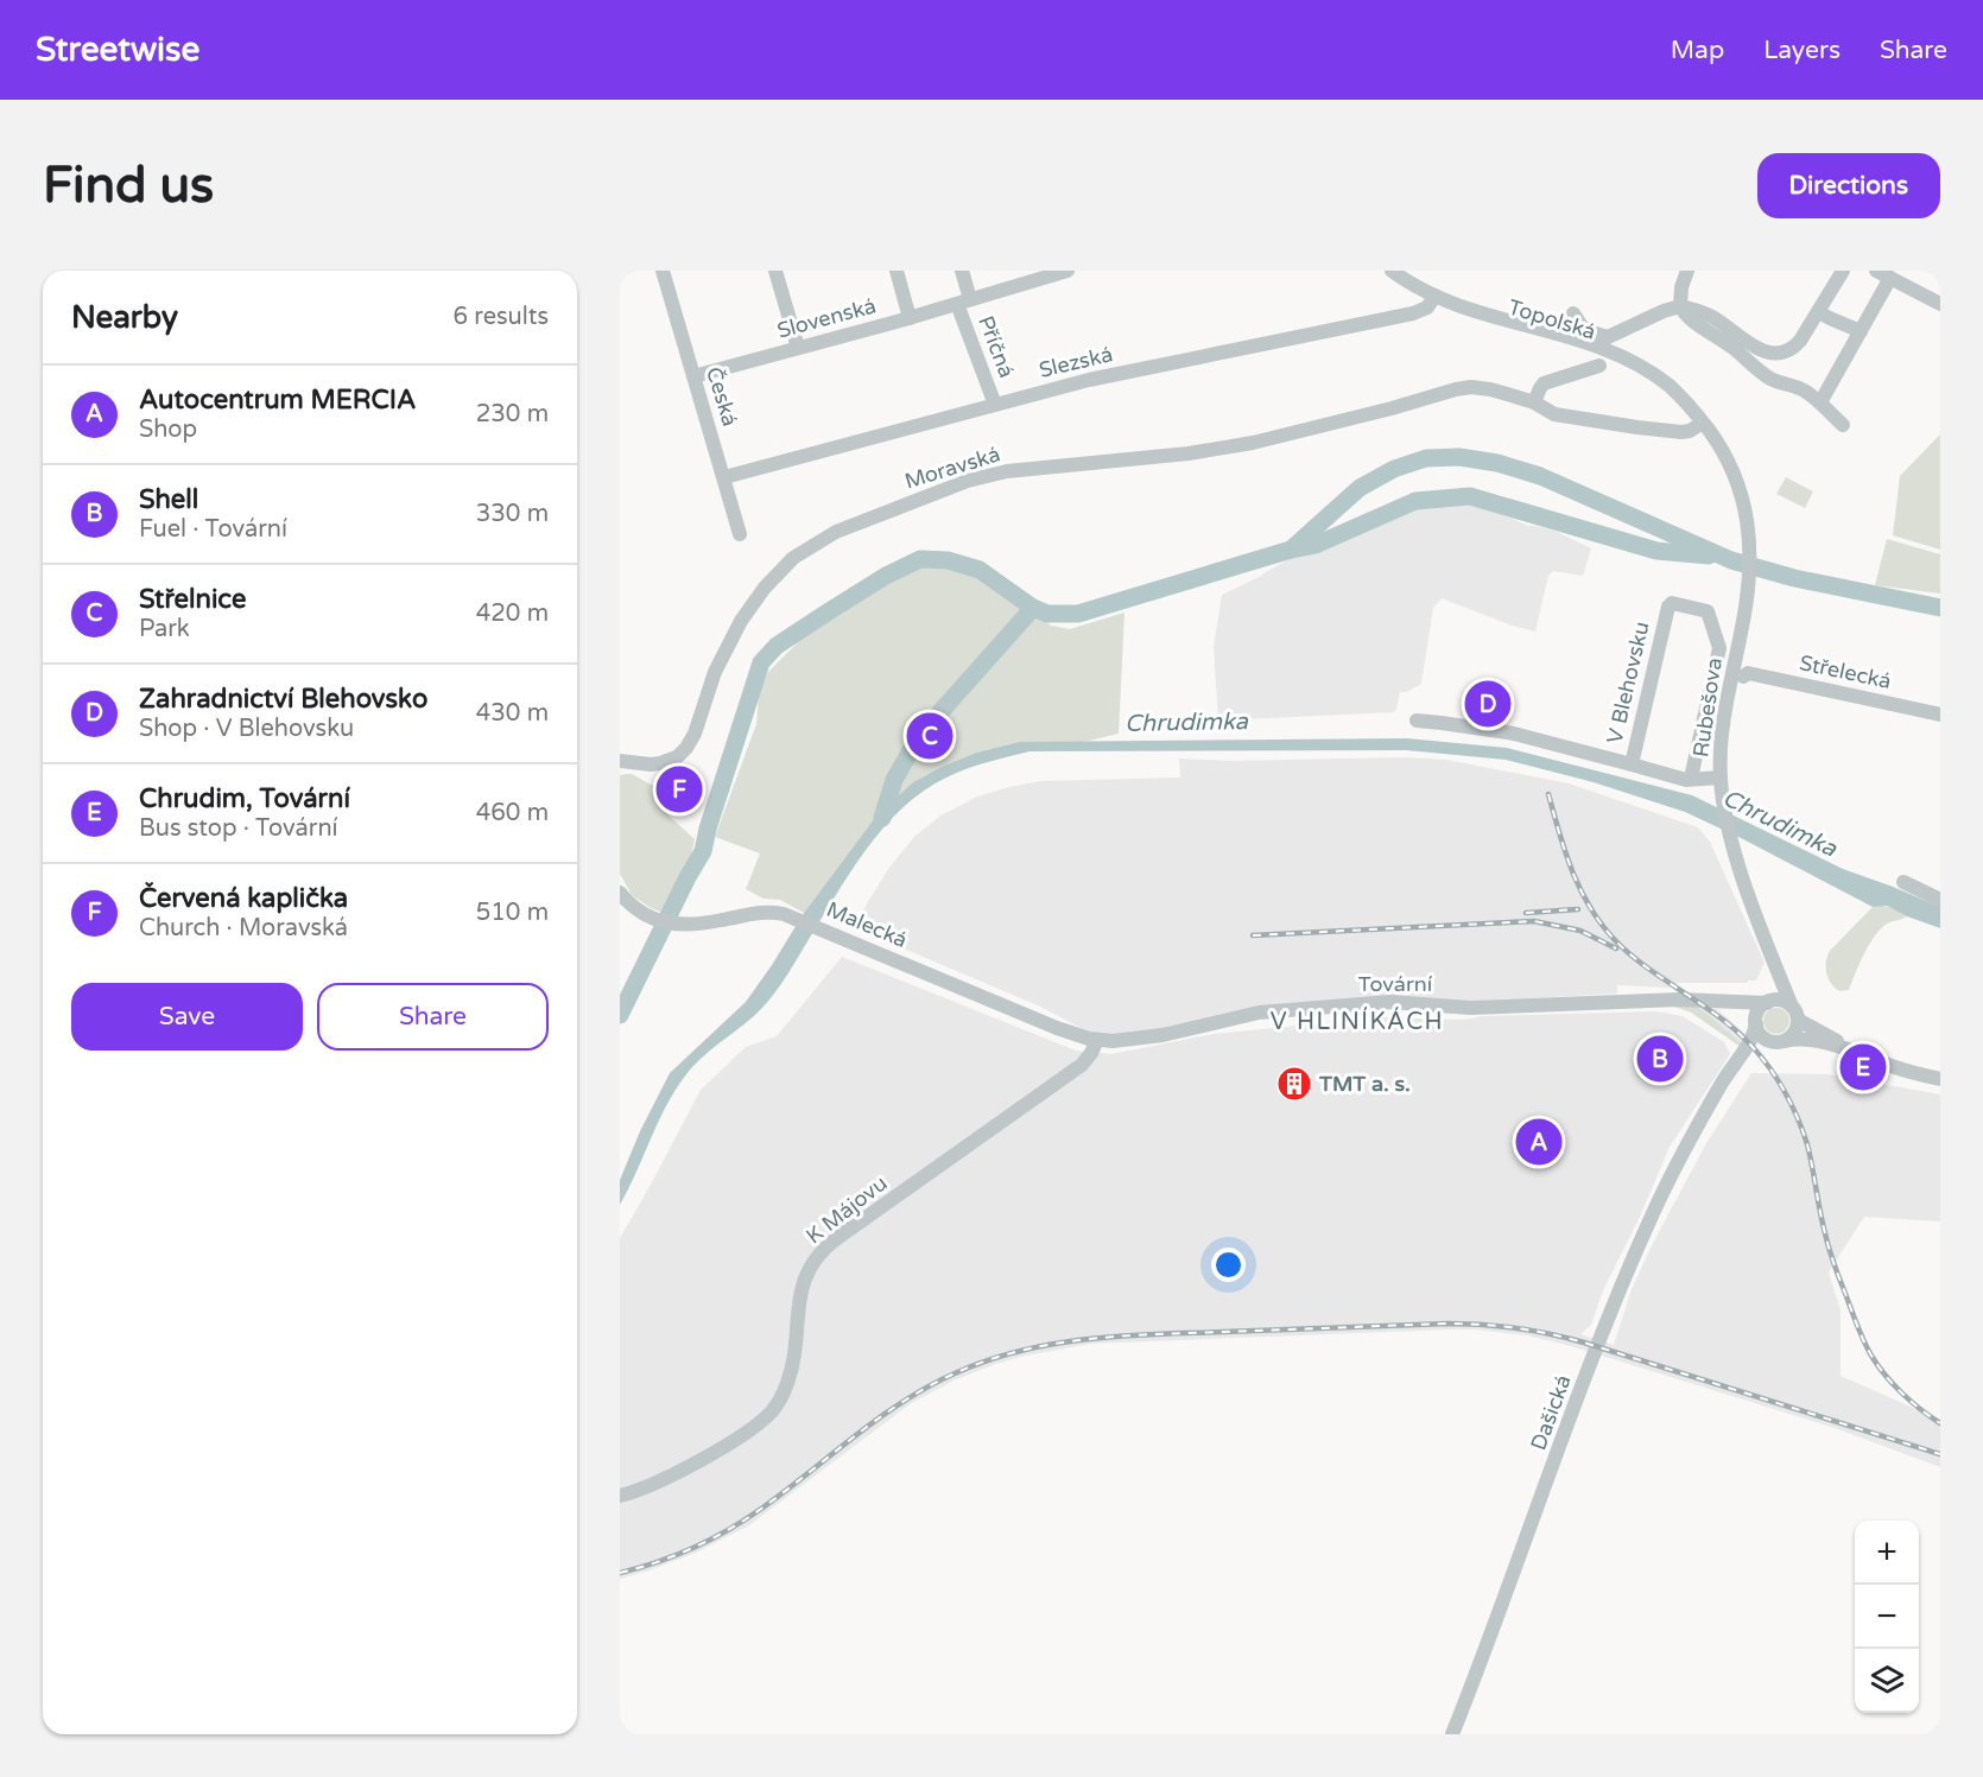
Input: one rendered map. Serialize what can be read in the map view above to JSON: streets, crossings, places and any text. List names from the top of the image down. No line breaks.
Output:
{"streets":{"street":["Slovenská","Topolská","Příčná","Slezská","Česká","Moravská","Střelecká","V Blehovsku","Rubešova","Malecká","Tovární","K Májovu","Dašická"]},"crossings":[["Slovenská","Příčná"],["Slovenská","Česká"],["Topolská","Slezská"],["Topolská","Rubešova"],["Příčná","Slezská"],["Slezská","Česká"],["V Blehovsku","Rubešova"],["Rubešova","Tovární"],["Rubešova","Dašická"],["Malecká","Tovární"],["Malecká","K Májovu"],["Tovární","K Májovu"],["Tovární","Dašická"]],"districts":["V HLINÍKÁCH"],"water":["Chrudimka"],"places":{"building":["TMT a. s."]},"page":{"header":"Streetwise","nav":["Map","Layers","Share"],"buttons":["Directions",["Save","Share"]],"title":"Find us","heading":["Nearby","6 results"],"list":[{"mark":"A","name":"Autocentrum MERCIA","note":"Shop","value":"230 m"},{"mark":"B","name":"Shell","note":"Fuel · Tovární","value":"330 m"},{"mark":"C","name":"Střelnice","note":"Park","value":"420 m"},{"mark":"D","name":"Zahradnictví Blehovsko","note":"Shop · V Blehovsku","value":"430 m"},{"mark":"E","name":"Chrudim, Tovární","note":"Bus stop · Tovární","value":"460 m"},{"mark":"F","name":"Červená kaplička","note":"Church · Moravská","value":"510 m"}],"pins":["D","C","F","B","E","A"],"map_buttons":["+","−"]}}
